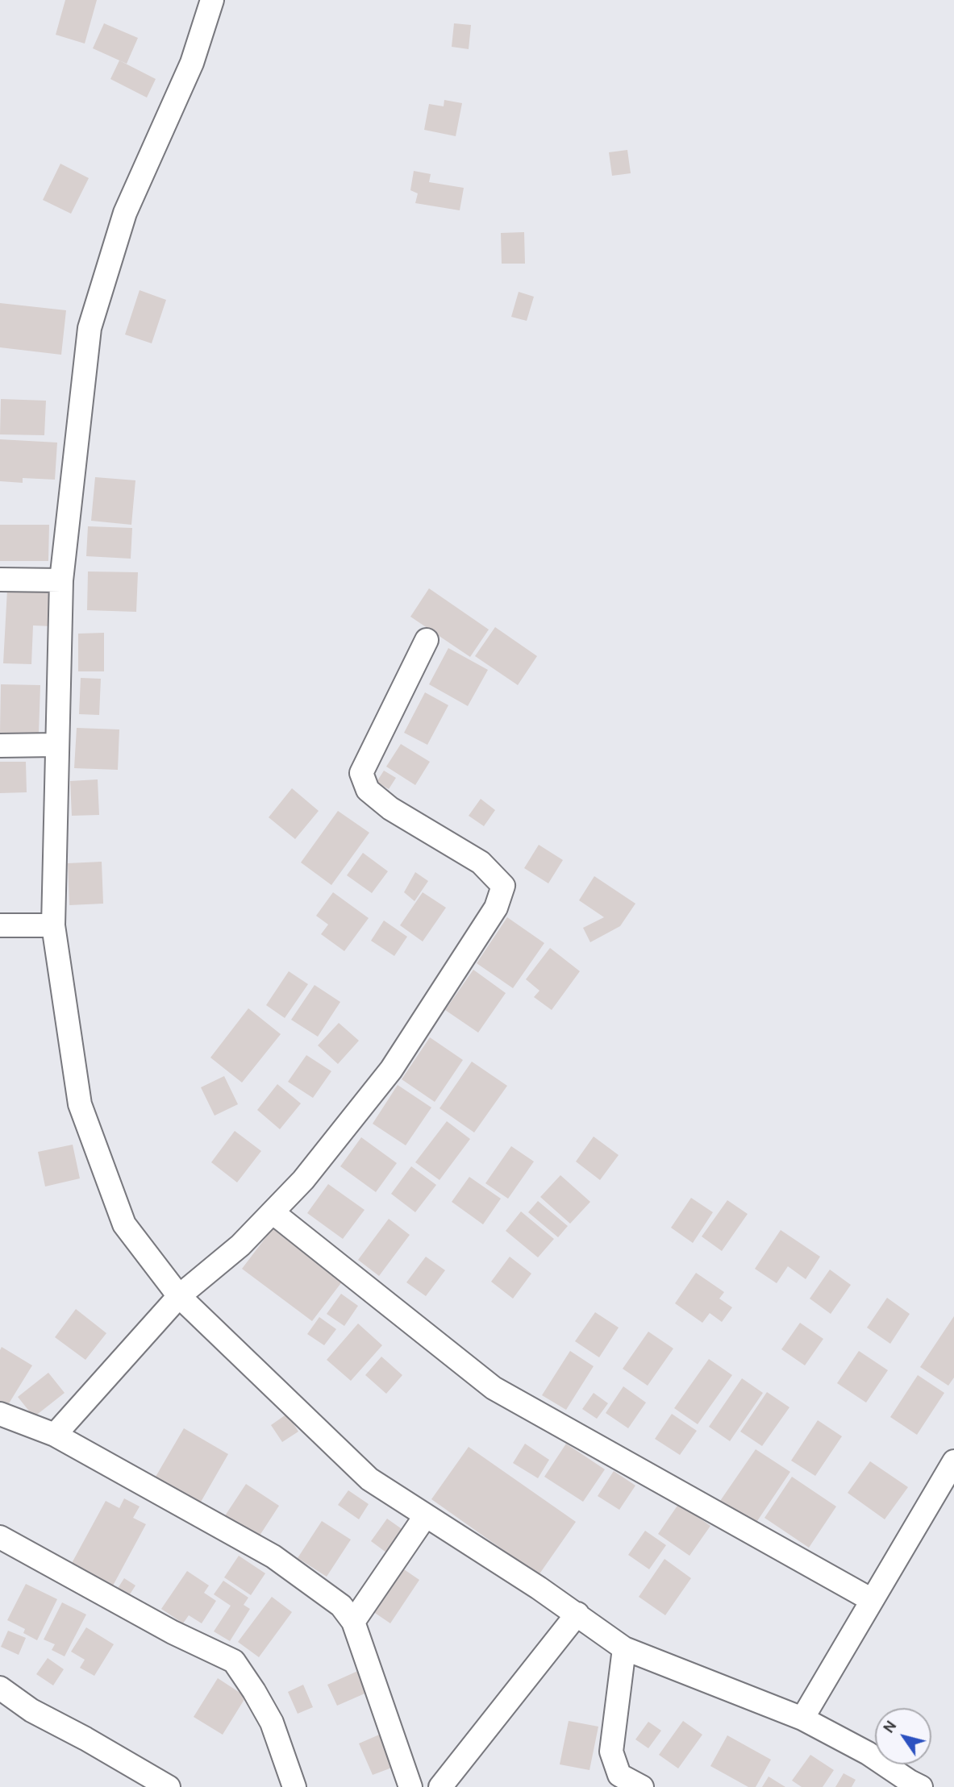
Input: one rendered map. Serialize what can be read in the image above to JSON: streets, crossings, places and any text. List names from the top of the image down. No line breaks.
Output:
{"north":"top left"}
